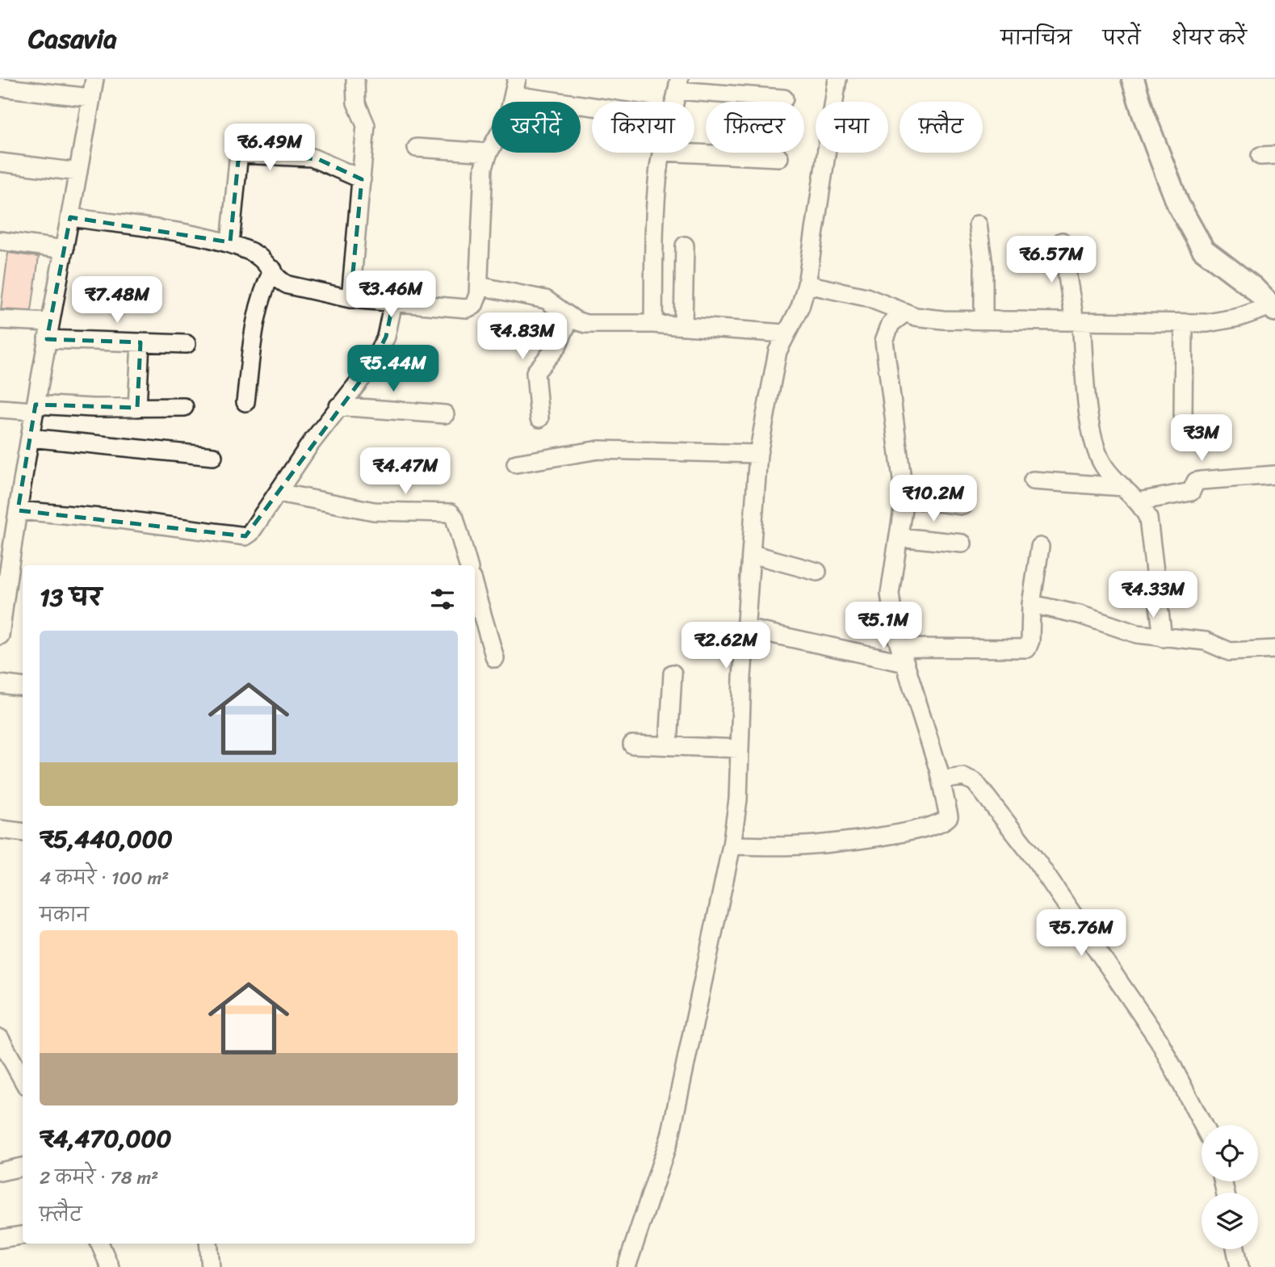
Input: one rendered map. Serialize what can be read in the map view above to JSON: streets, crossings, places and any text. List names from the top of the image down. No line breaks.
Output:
{"page":{"header":"Casavia","nav":["मानचित्र","परतें","शेयर करें"],"chip":["खरीदें","किराया","फ़िल्टर","नया","फ़्लैट"],"price":["₹6.49M","₹6.57M","₹3.46M","₹7.48M","₹4.83M","₹5.44M","₹3M","₹4.47M","₹10.2M","₹4.33M","₹5.1M","₹2.62M","₹5.76M"],"heading":"13 घर","list":[{"name":"₹5,440,000","note":"4 कमरे · 100 m² · मकान"},{"name":"₹4,470,000","note":"2 कमरे · 78 m² · फ़्लैट"}]}}
